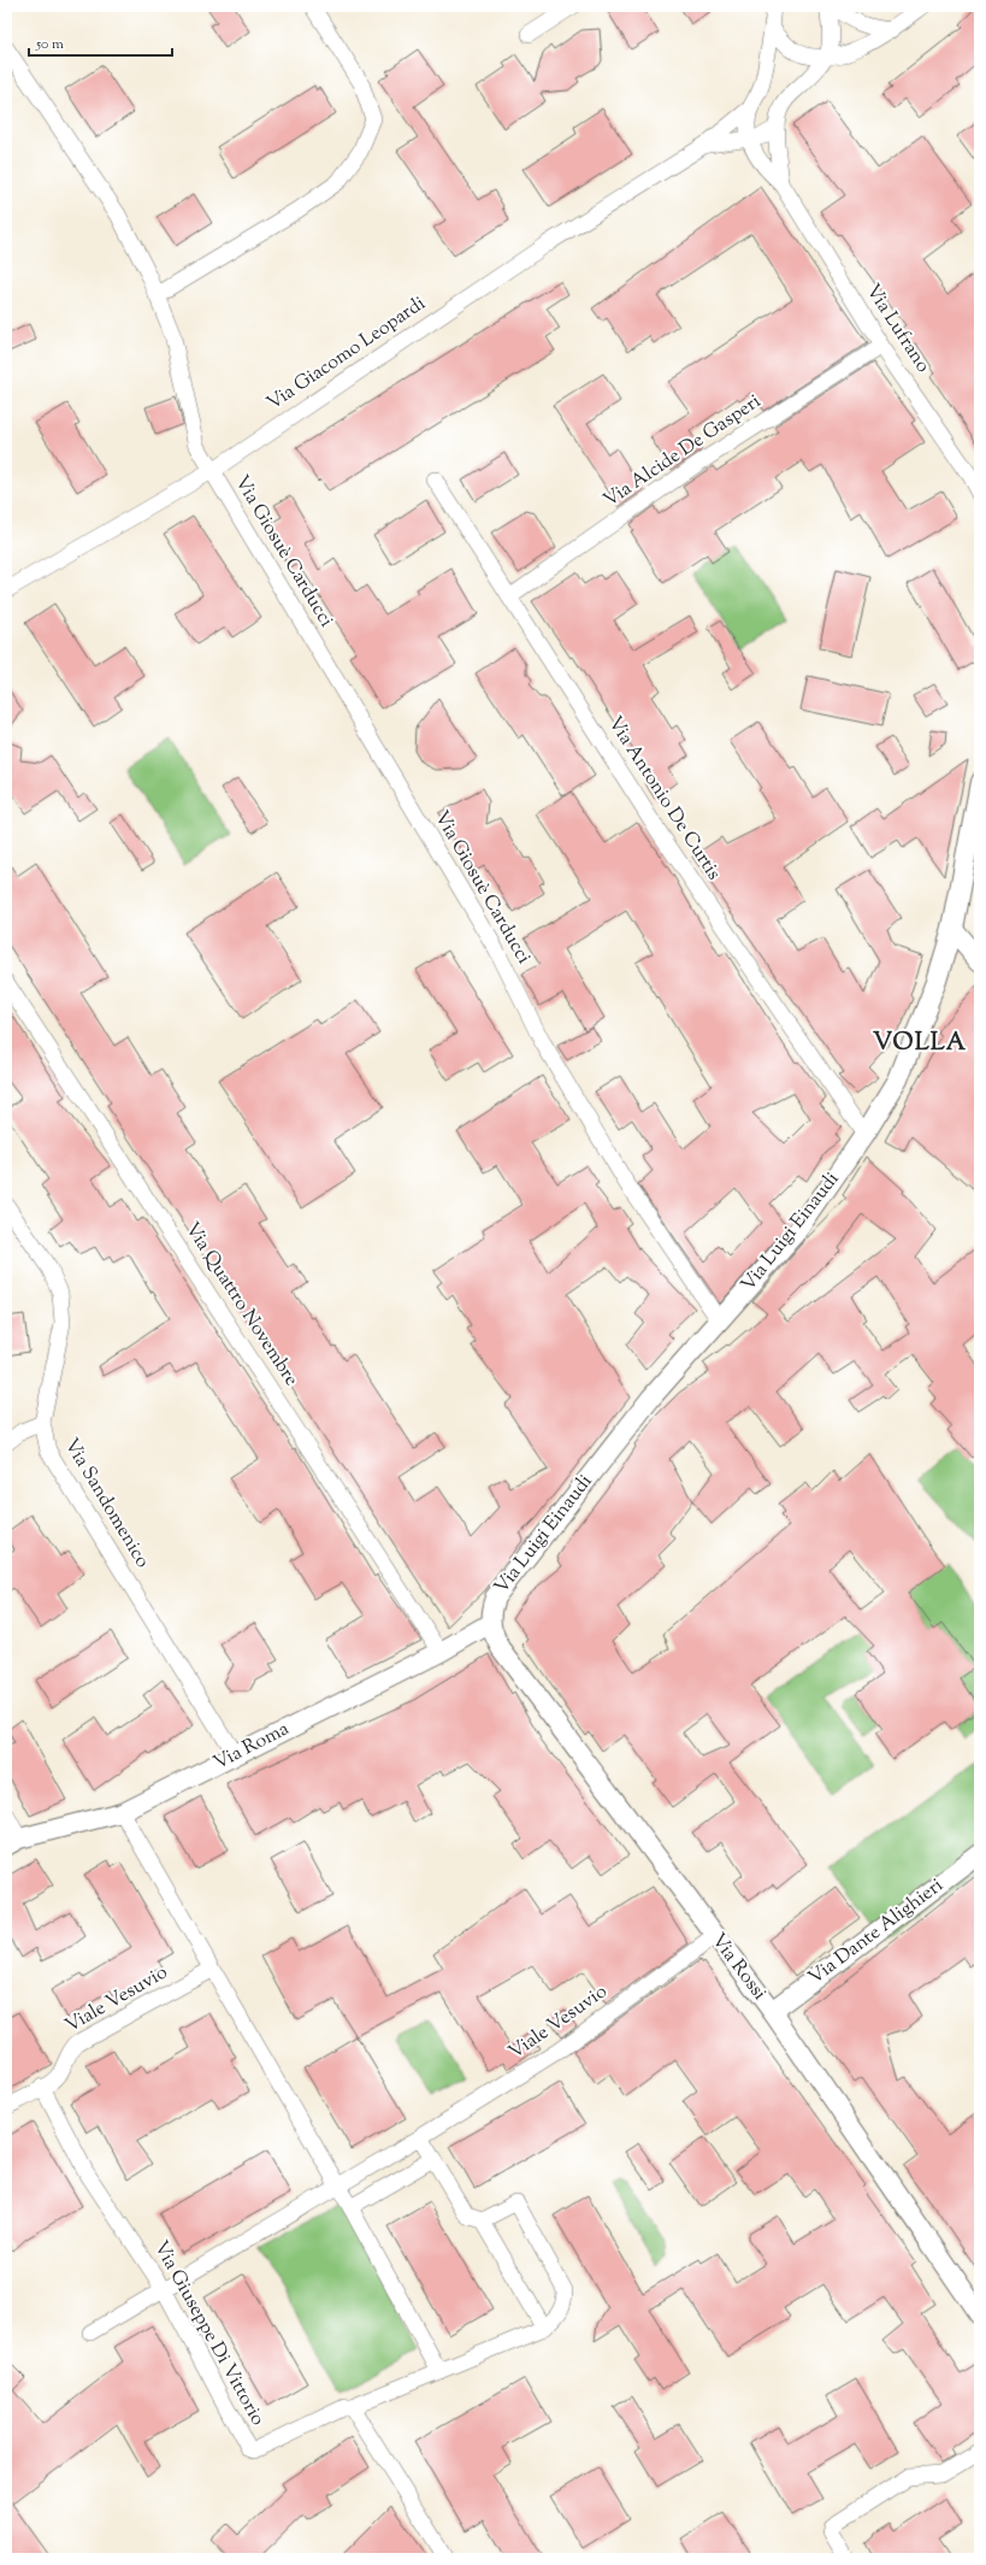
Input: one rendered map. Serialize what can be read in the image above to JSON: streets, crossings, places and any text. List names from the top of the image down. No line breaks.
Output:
{"streets":{"street":["Via Lufrano","Via Giacomo Leopardi","Via Alcide De Gasperi","Via Giosuè Carducci","Via Antonio De Curtis","Via Luigi Einaudi","Via Quattro Novembre","Via Sandomenico","Via Roma","Via Dante Alighieri","Via Rossi","Viale Vesuvio","Via Giuseppe Di Vittorio"]},"crossings":[["Via Lufrano","Via Giacomo Leopardi"],["Via Lufrano","Via Alcide De Gasperi"],["Via Giacomo Leopardi","Via Giosuè Carducci"],["Via Alcide De Gasperi","Via Antonio De Curtis"],["Via Giosuè Carducci","Via Luigi Einaudi"],["Via Antonio De Curtis","Via Luigi Einaudi"],["Via Luigi Einaudi","Via Roma"],["Via Luigi Einaudi","Via Rossi"],["Via Quattro Novembre","Via Roma"],["Via Sandomenico","Via Roma"],["Via Roma","Via Rossi"],["Via Dante Alighieri","Via Rossi"],["Via Rossi","Viale Vesuvio"],["Viale Vesuvio","Via Giuseppe Di Vittorio"]],"districts":["VOLLA"],"scale_bar":"50 m"}
